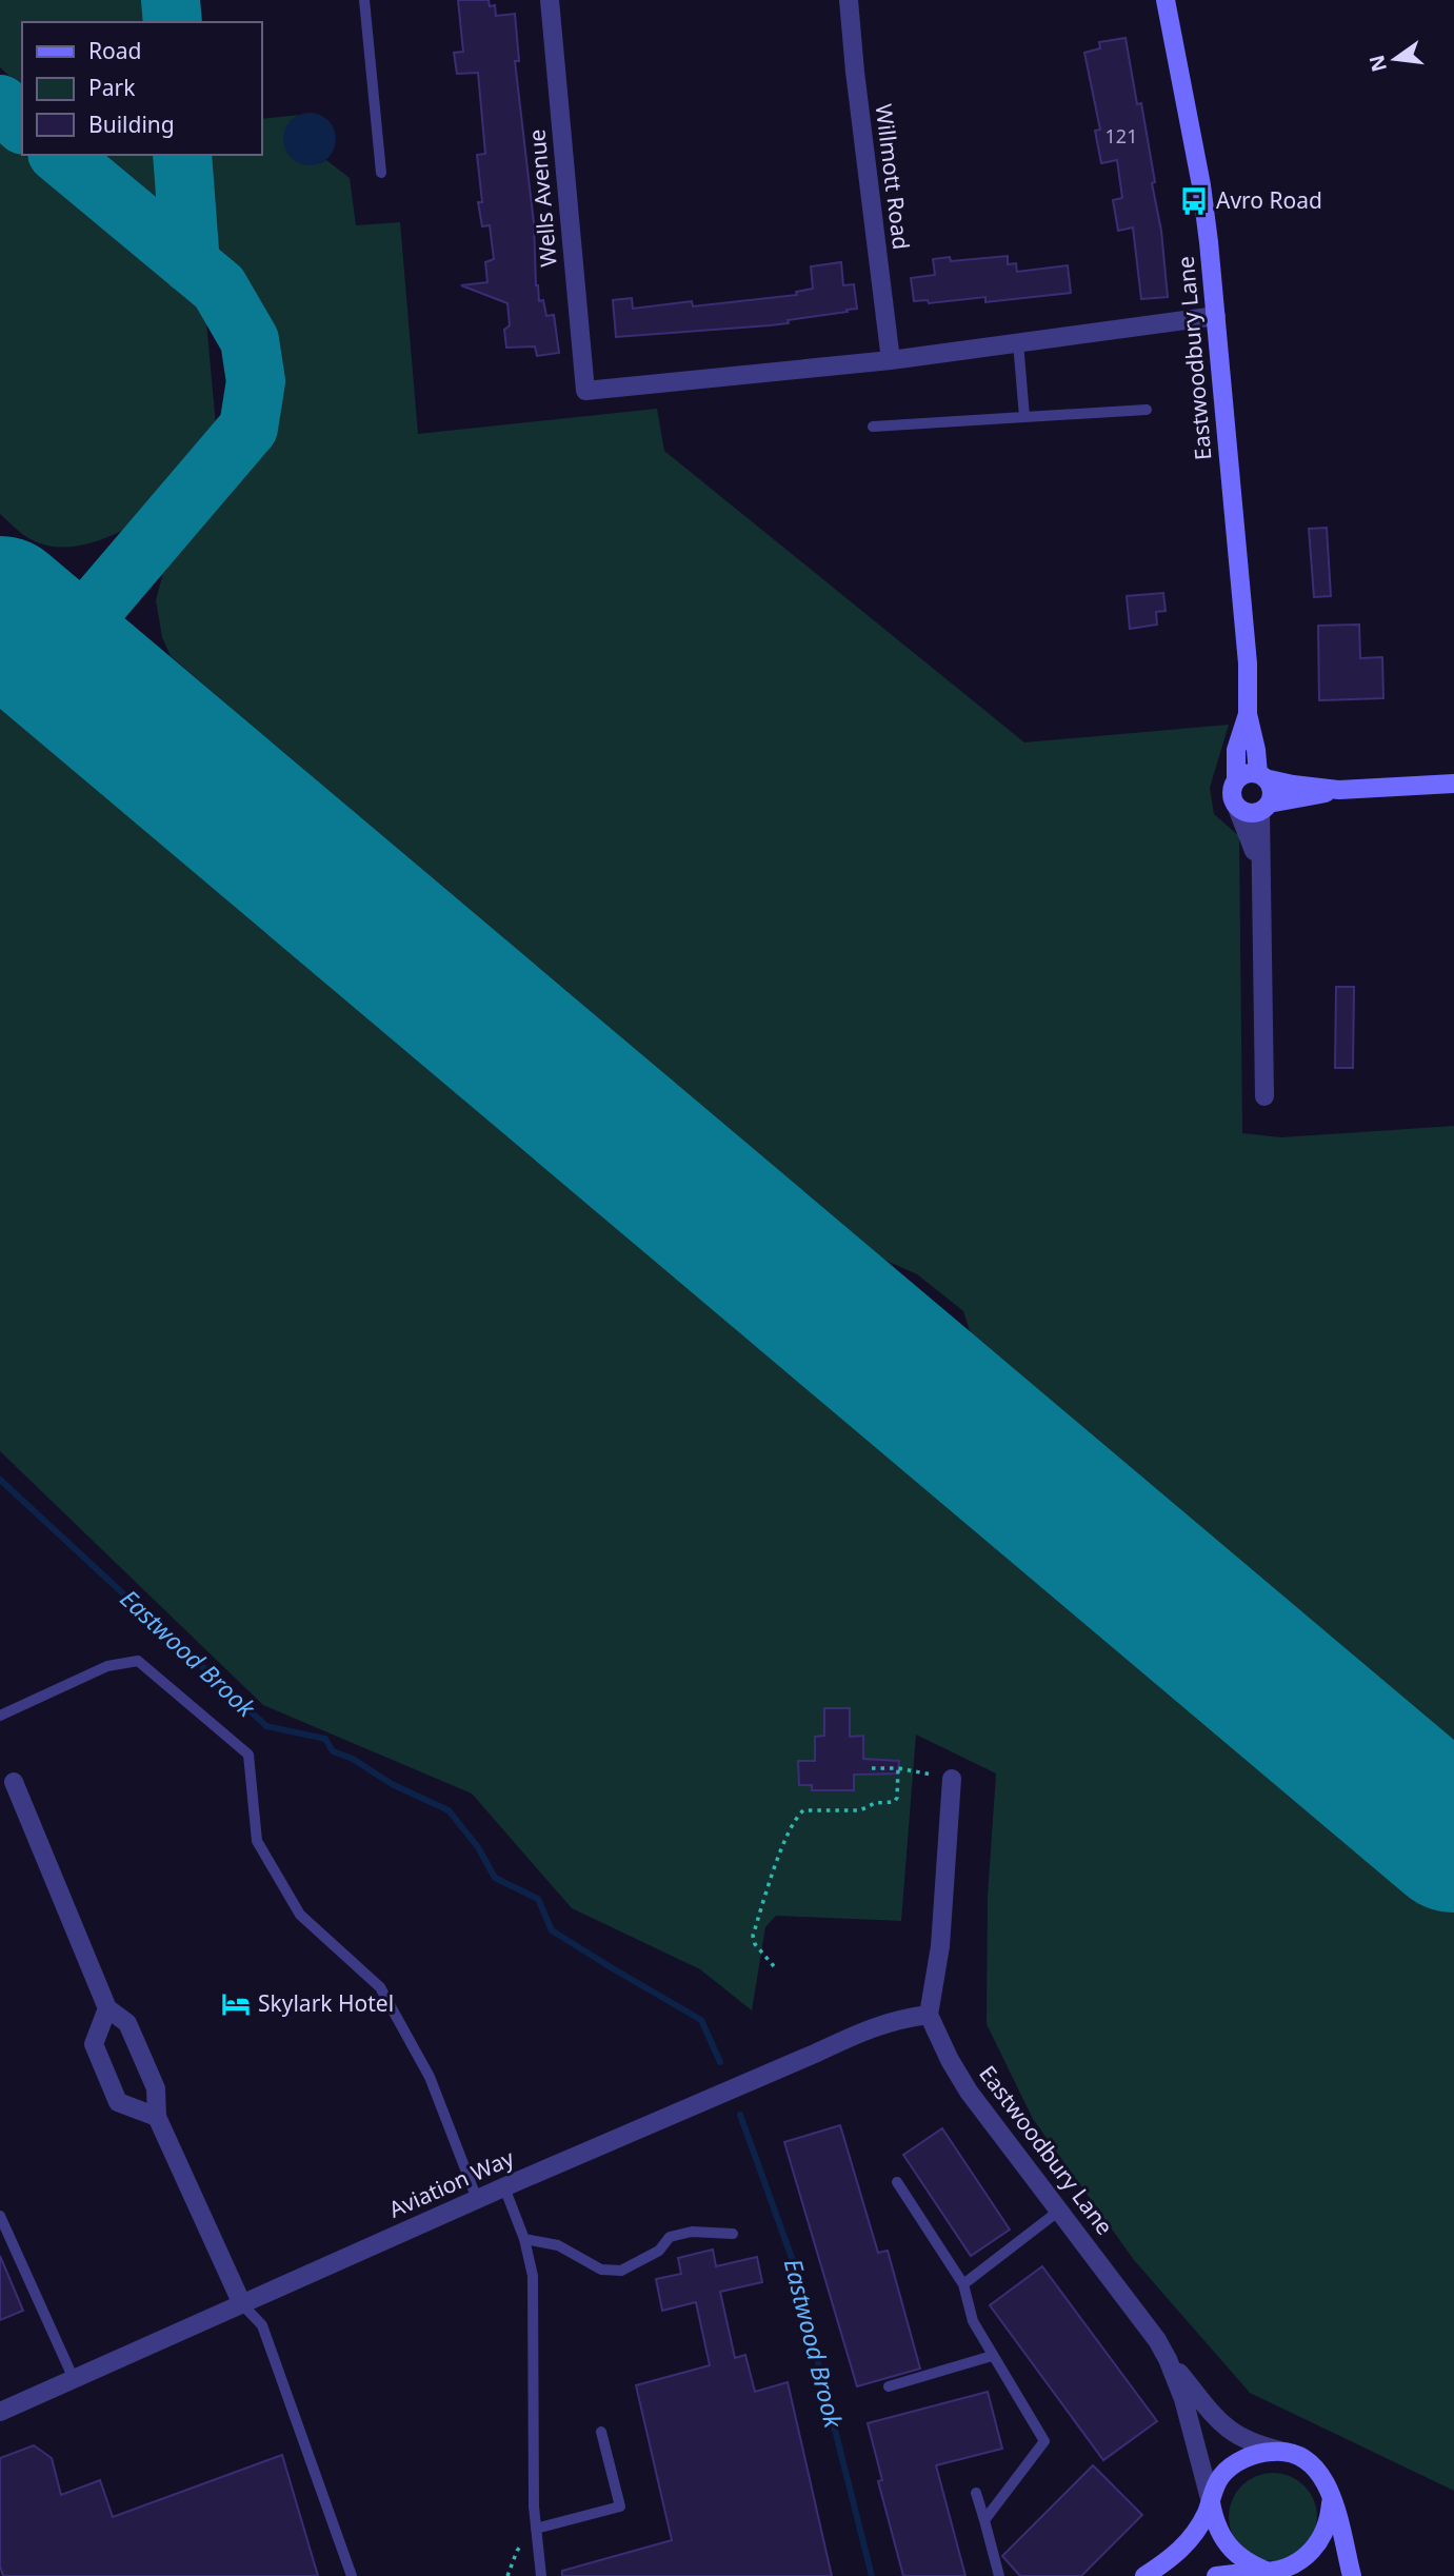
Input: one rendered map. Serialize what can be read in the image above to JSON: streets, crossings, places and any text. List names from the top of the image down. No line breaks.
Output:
{"streets":{"street":["Willmott Road","Wells Avenue","Eastwoodbury Lane","Aviation Way"]},"crossings":[["Willmott Road","Wells Avenue"],["Eastwoodbury Lane","Aviation Way"]],"water":["Eastwood Brook"],"places":{"bus stop":["Avro Road"],"hotel":["Skylark Hotel"]},"house_numbers":["121"],"legend":["Road","Park","Building"],"north":"left"}
